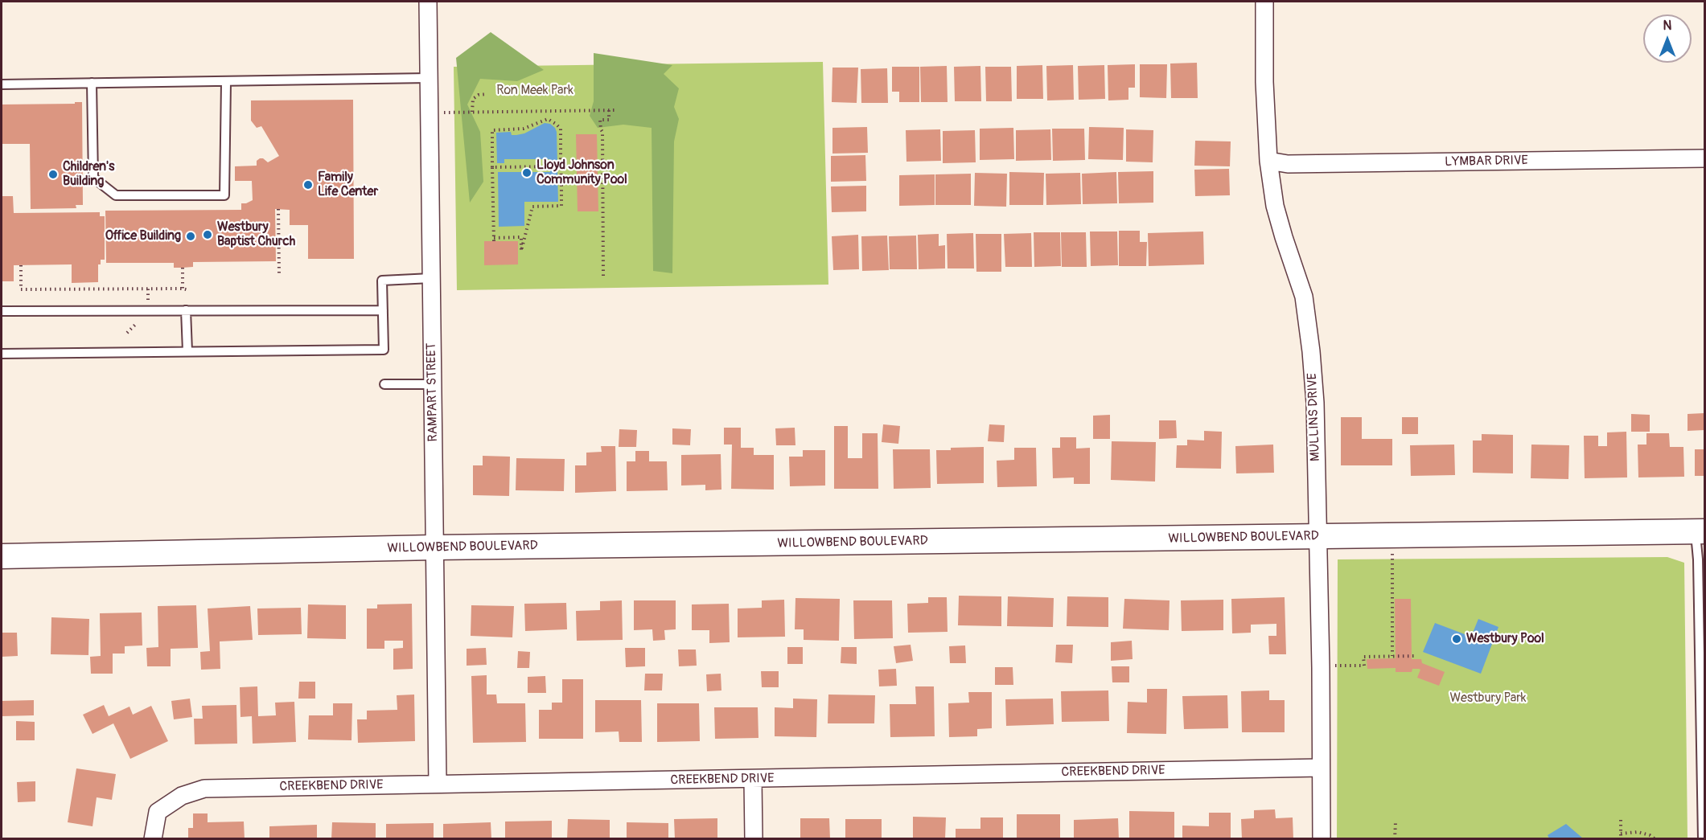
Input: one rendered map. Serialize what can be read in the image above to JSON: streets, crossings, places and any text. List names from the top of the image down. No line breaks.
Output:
{"streets":{"main road":["WILLOWBEND BOULEVARD"],"street":["LYMBAR DRIVE","RAMPART STREET","MULLINS DRIVE","CREEKBEND DRIVE"]},"crossings":[["LYMBAR DRIVE","MULLINS DRIVE"],["RAMPART STREET","WILLOWBEND BOULEVARD"],["RAMPART STREET","CREEKBEND DRIVE"],["MULLINS DRIVE","WILLOWBEND BOULEVARD"],["MULLINS DRIVE","CREEKBEND DRIVE"]],"parks":["Ron Meek Park","Westbury Park"],"places":["Lloyd Johnson Community Pool","Children's Building","Family Life Center","Westbury Baptist Church","Office Building","Westbury Pool"],"north":"top"}
